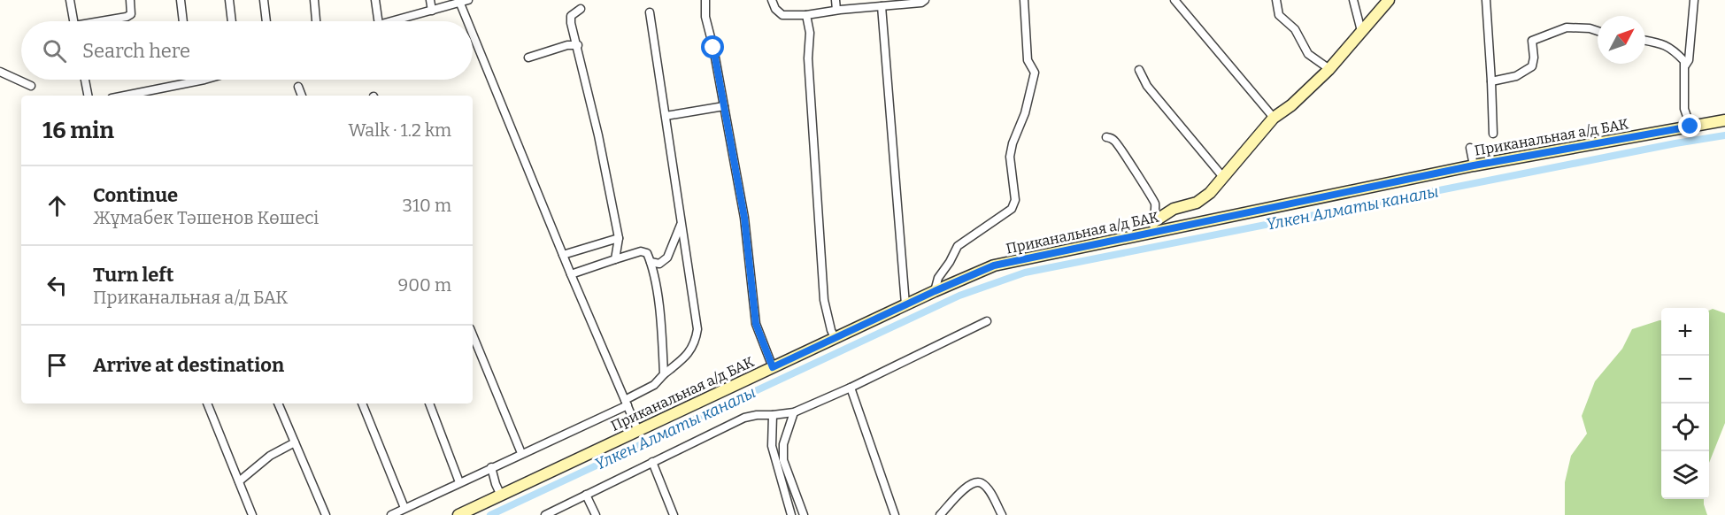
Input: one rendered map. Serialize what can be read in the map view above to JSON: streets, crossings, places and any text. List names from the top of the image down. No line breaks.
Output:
{"streets":{"main road":["Приканальная а/д БАК"]},"water":["Үлкен Алматы каналы"],"north":"top right","page":{"search":"Search here","heading":["16 min","Walk · 1.2 km"],"list":[["Continue","Жұмабек Тәшенов Көшесі","310 m"],["Turn left","Приканальная а/д БАК","900 m"],"Arrive at destination"],"map_buttons":["+","−"]}}
